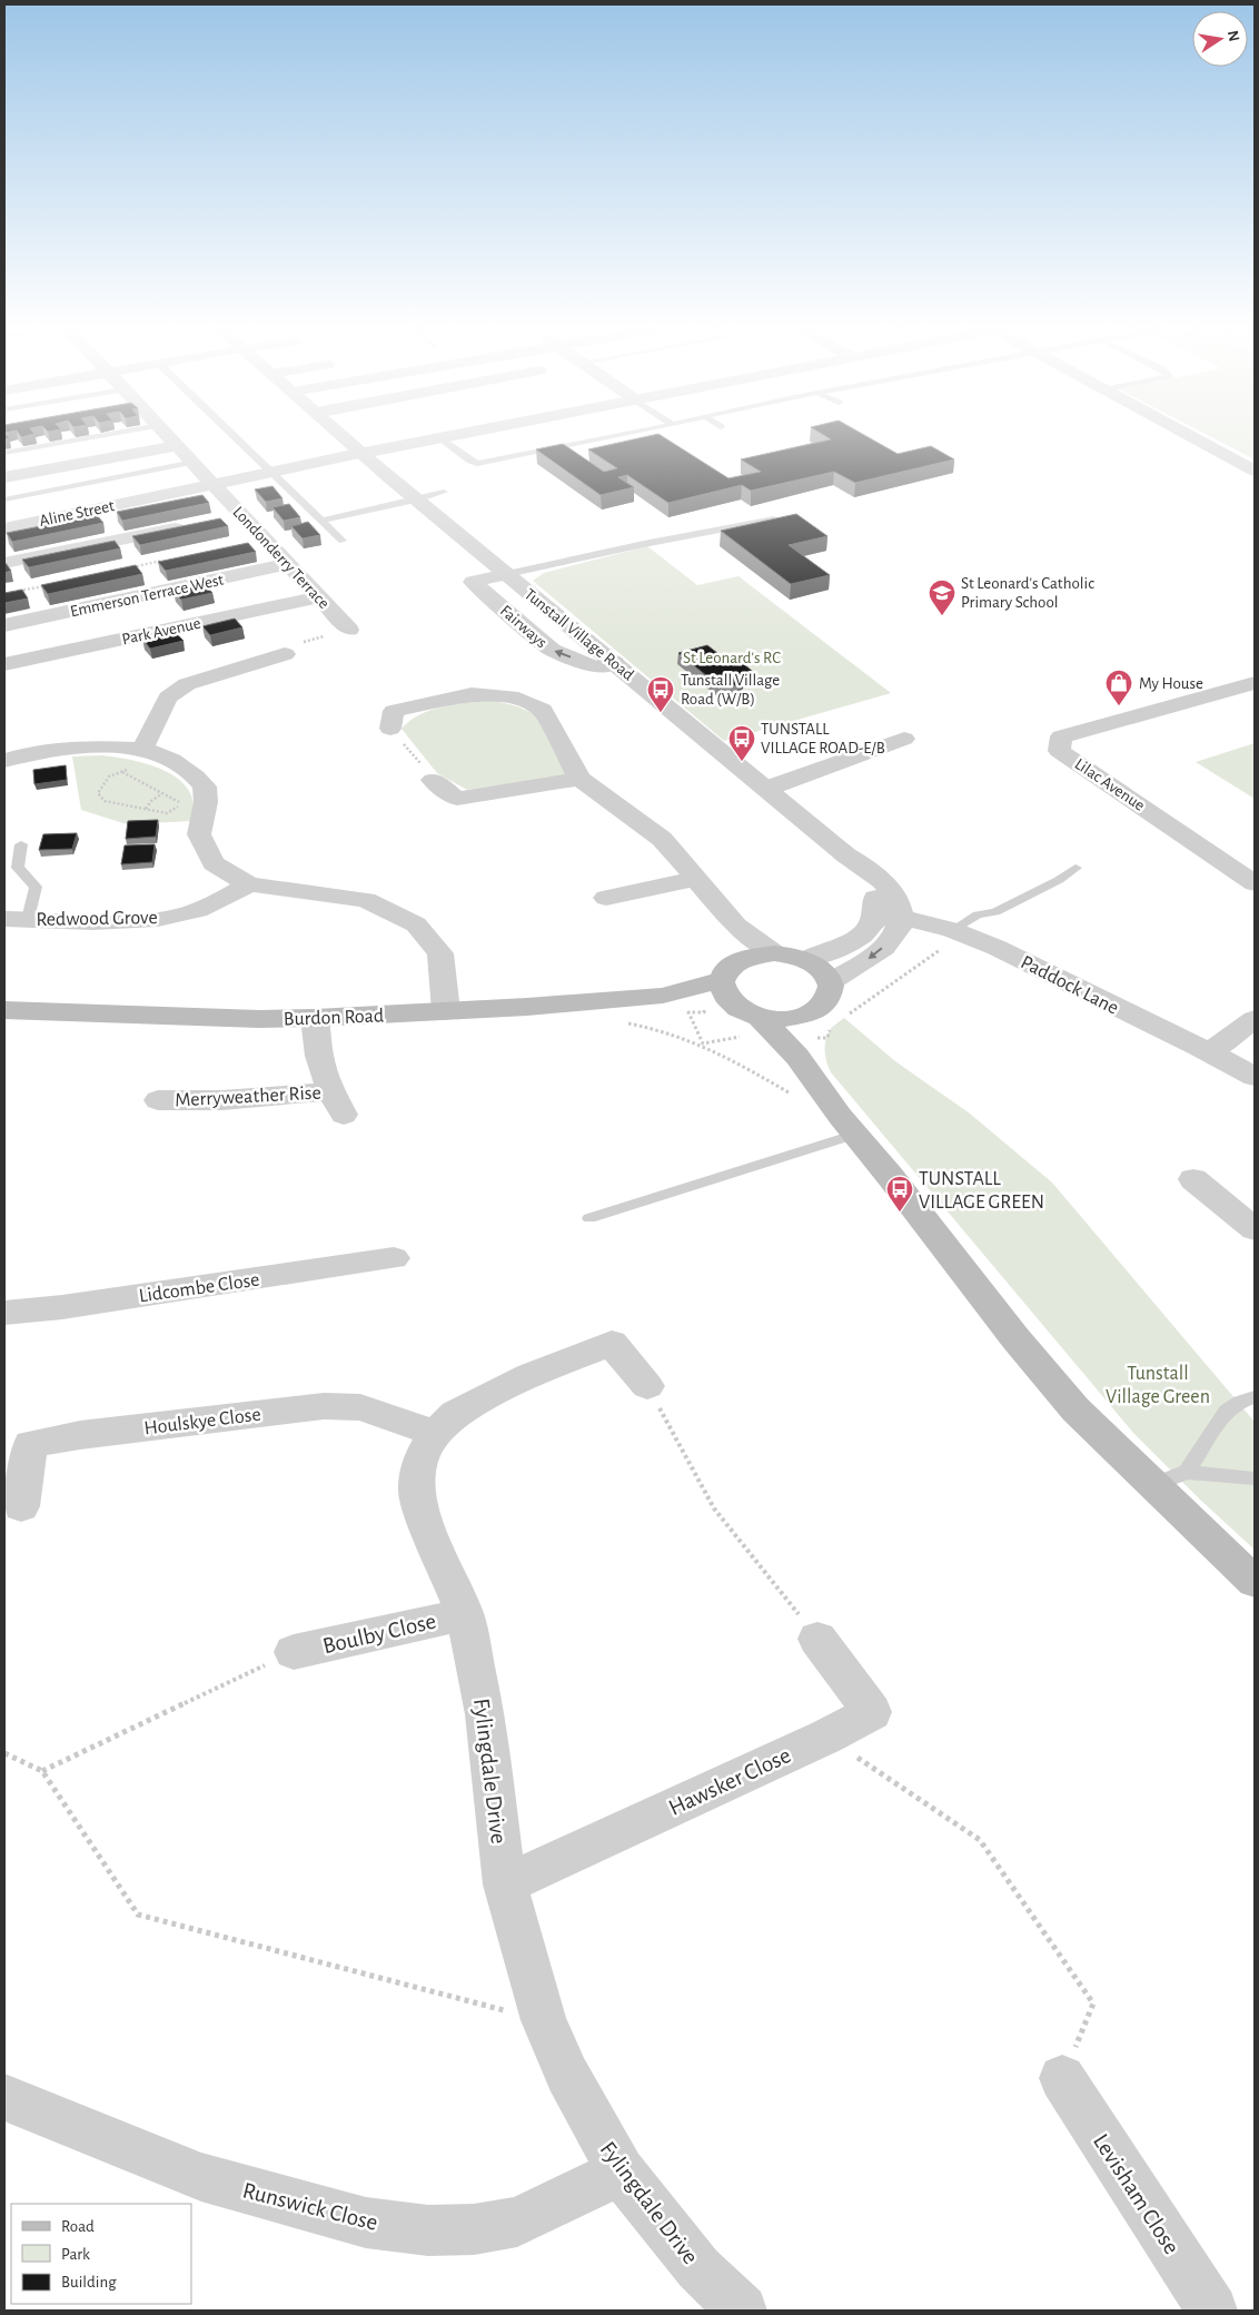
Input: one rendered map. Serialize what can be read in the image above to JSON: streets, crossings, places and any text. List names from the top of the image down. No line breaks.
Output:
{"streets":{"main road":["Burdon Road"],"street":["Aline Street","Londonderry Terrace","Emmerson Terrace West","Fairways","Park Avenue","Tunstall Village Road","Lilac Avenue","Redwood Grove","Paddock Lane","Merryweather Rise","Lidcombe Close","Houlskye Close","Boulby Close","Fylingdale Drive","Hawsker Close","Levisham Close","Runswick Close"]},"crossings":[["Aline Street","Londonderry Terrace"],["Aline Street","Tunstall Village Road"],["Londonderry Terrace","Emmerson Terrace West"],["Londonderry Terrace","Park Avenue"],["Fairways","Tunstall Village Road"],["Tunstall Village Road","Paddock Lane"],["Burdon Road","Merryweather Rise"],["Houlskye Close","Fylingdale Drive"],["Boulby Close","Fylingdale Drive"],["Fylingdale Drive","Hawsker Close"],["Fylingdale Drive","Runswick Close"]],"parks":["St Leonard's RC","Tunstall Village Green"],"places":{"school or university":["St Leonard's Catholic Primary School"],"shop":["My House"],"bus stop":["Tunstall Village Road (W/B)","TUNSTALL VILLAGE ROAD-E/B","TUNSTALL VILLAGE GREEN"]},"legend":["Road","Park","Building"],"north":"right"}
